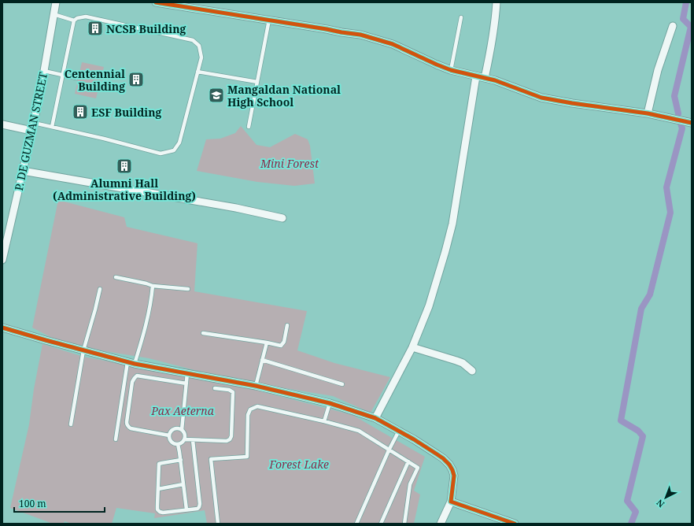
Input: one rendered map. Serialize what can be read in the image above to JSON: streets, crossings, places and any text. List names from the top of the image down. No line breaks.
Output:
{"streets":{"street":["P. DE GUZMAN STREET"]},"parks":["Mini Forest","Pax Aeterna","Forest Lake"],"places":{"building":["NCSB Building","Centennial Building","ESF Building","Alumni Hall (Administrative Building)"],"school or university":["Mangaldan National High School"]},"scale_bar":"100 m","north":"bottom left"}
